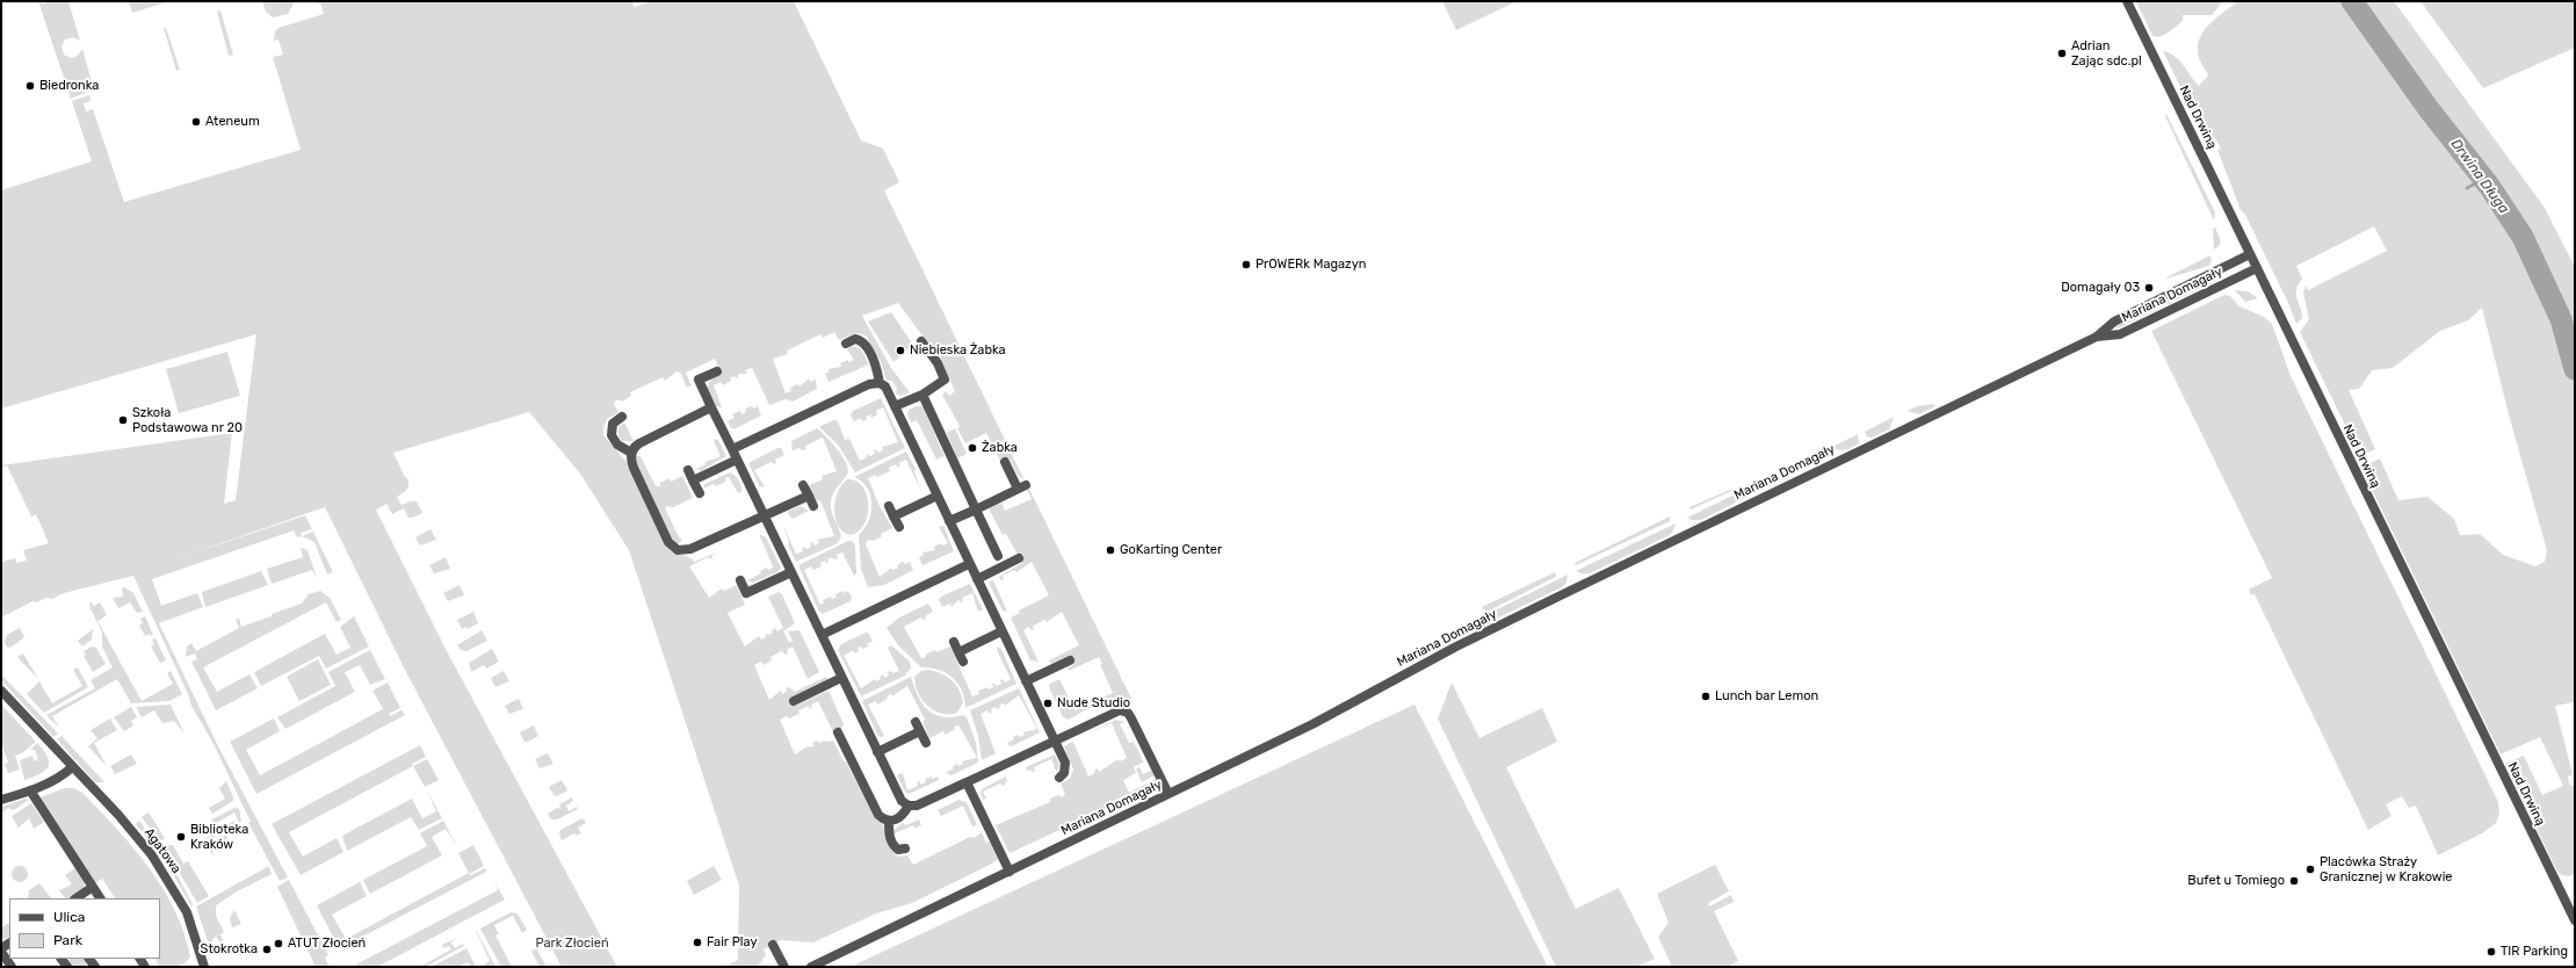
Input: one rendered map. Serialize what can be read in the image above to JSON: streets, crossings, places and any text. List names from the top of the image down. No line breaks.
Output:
{"streets":{"street":["Nad Drwiną","Mariana Domagały","Agatowa"]},"crossings":[["Nad Drwiną","Mariana Domagały"]],"water":["Drwina Długa"],"parks":["Park Złocień"],"places":["Adrian Zając sdc.pl","Biedronka","Ateneum","PrOWERk Magazyn","Domagały 03","Niebieska Żabka","Szkoła Podstawowa nr 20","Żabka","GoKarting Center","Lunch bar Lemon","Nude Studio","Biblioteka Kraków","Placówka Straży Granicznej w Krakowie","Bufet u Tomiego","Fair Play","ATUT Złocień","Stokrotka","TIR Parking"],"legend":["Ulica","Park"]}
